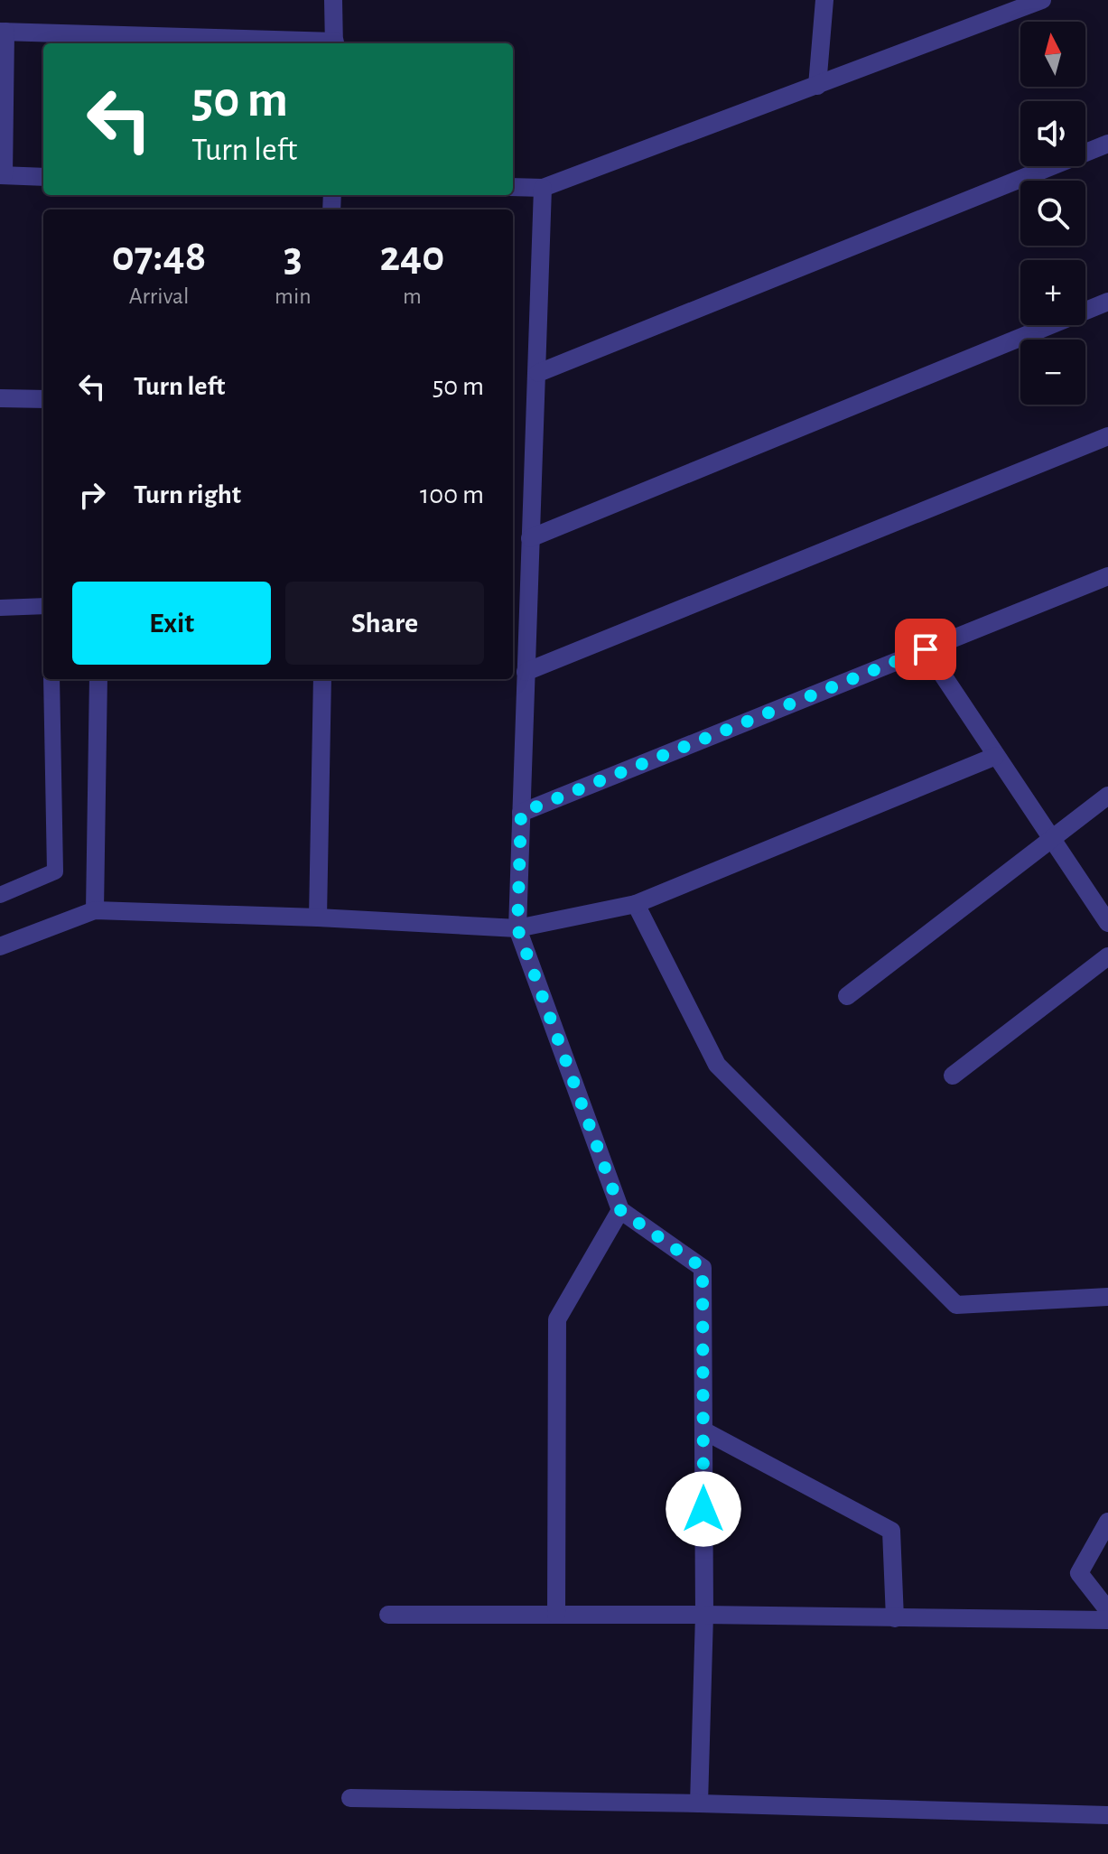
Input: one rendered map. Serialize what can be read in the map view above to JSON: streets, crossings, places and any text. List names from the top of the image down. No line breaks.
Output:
{"north":"top","page":{"map_buttons":["+","−"],"turn":["50 m","Turn left"],"eta":["07:48","Arrival","3","min","240","m"],"list":[{"name":"Turn left","value":"50 m"},{"name":"Turn right","value":"100 m"}],"buttons":["Exit","Share"]}}
